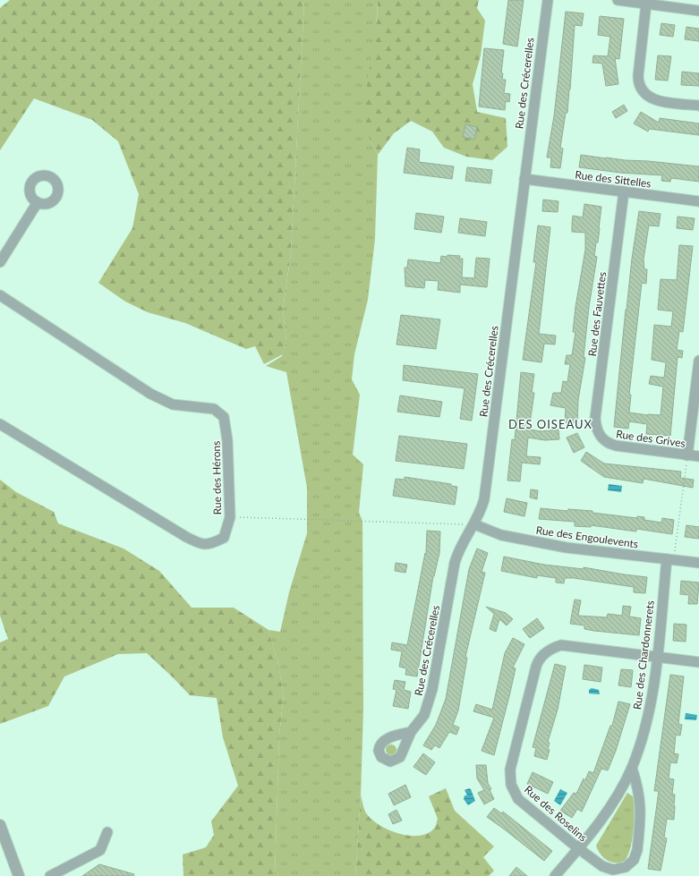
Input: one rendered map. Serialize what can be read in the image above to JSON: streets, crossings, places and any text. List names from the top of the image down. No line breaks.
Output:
{"streets":{"street":["Rue des Crécerelles","Rue des Sittelles","Rue des Fauvettes","Rue des Grives","Rue des Hérons","Rue des Engoulevents","Rue des Chardonnerets","Rue des Roselins"]},"crossings":[["Rue des Crécerelles","Rue des Sittelles"],["Rue des Crécerelles","Rue des Engoulevents"],["Rue des Sittelles","Rue des Fauvettes"],["Rue des Fauvettes","Rue des Grives"],["Rue des Engoulevents","Rue des Chardonnerets"],["Rue des Chardonnerets","Rue des Roselins"]],"districts":["DES OISEAUX"]}
